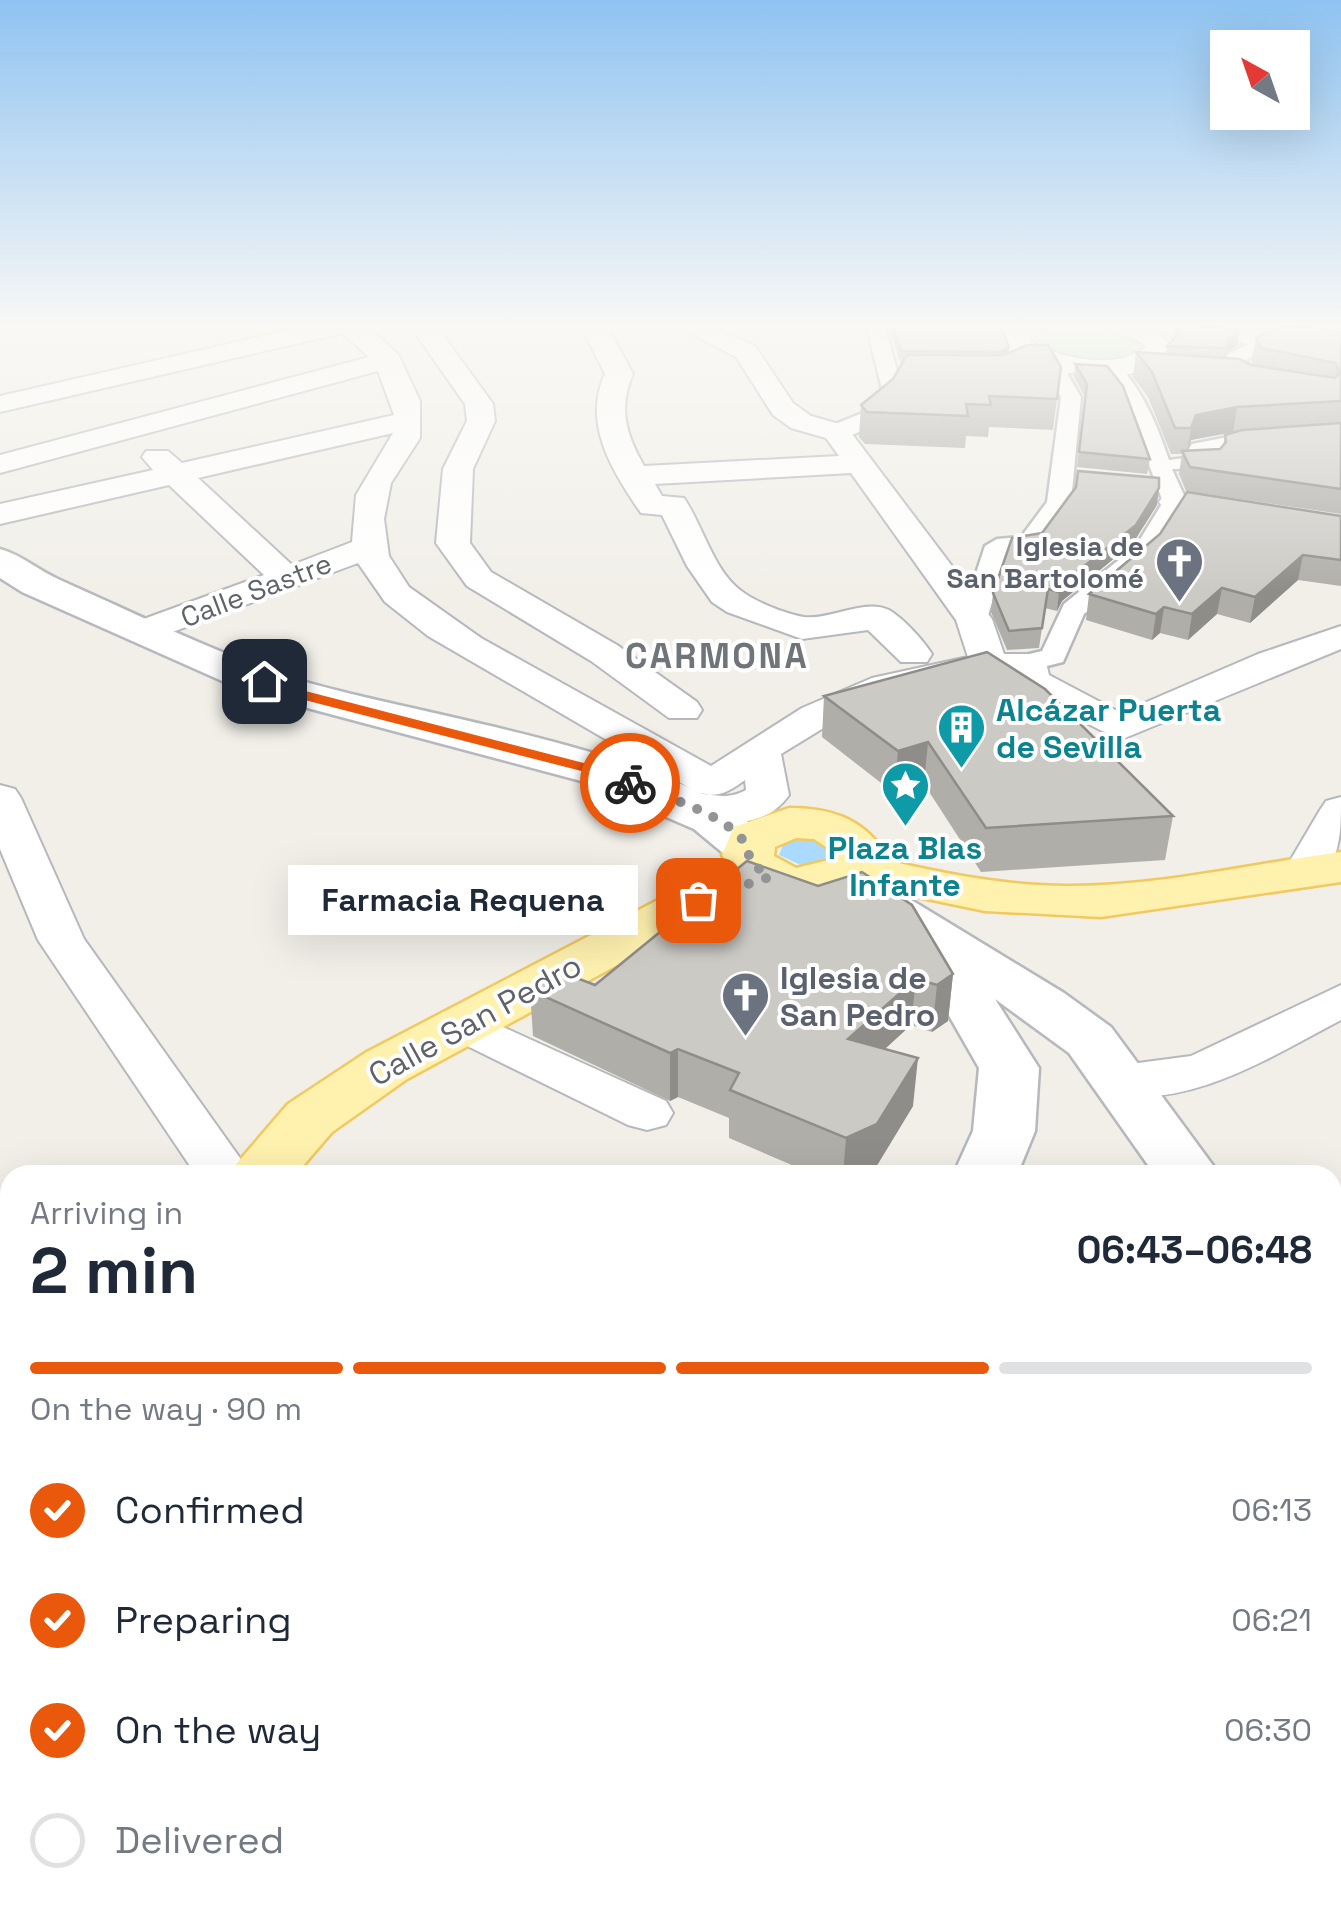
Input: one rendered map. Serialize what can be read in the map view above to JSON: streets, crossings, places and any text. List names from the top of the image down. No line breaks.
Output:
{"streets":{"main road":["Calle San Pedro"],"street":["Calle Sastre"]},"districts":["CARMONA"],"places":{"church":["Iglesia de San Bartolomé","Iglesia de San Pedro"],"building":["Alcázar Puerta de Sevilla"],"place":["Plaza Blas Infante"],"other":["Farmacia Requena"]},"north":"top left","page":{"bubble":"Farmacia Requena","heading":["2 min","Arriving in","06:43–06:48"],"bar":"On the way · 90 m","list":[["Confirmed","06:13"],["Preparing","06:21"],["On the way","06:30"],"Delivered"]}}
